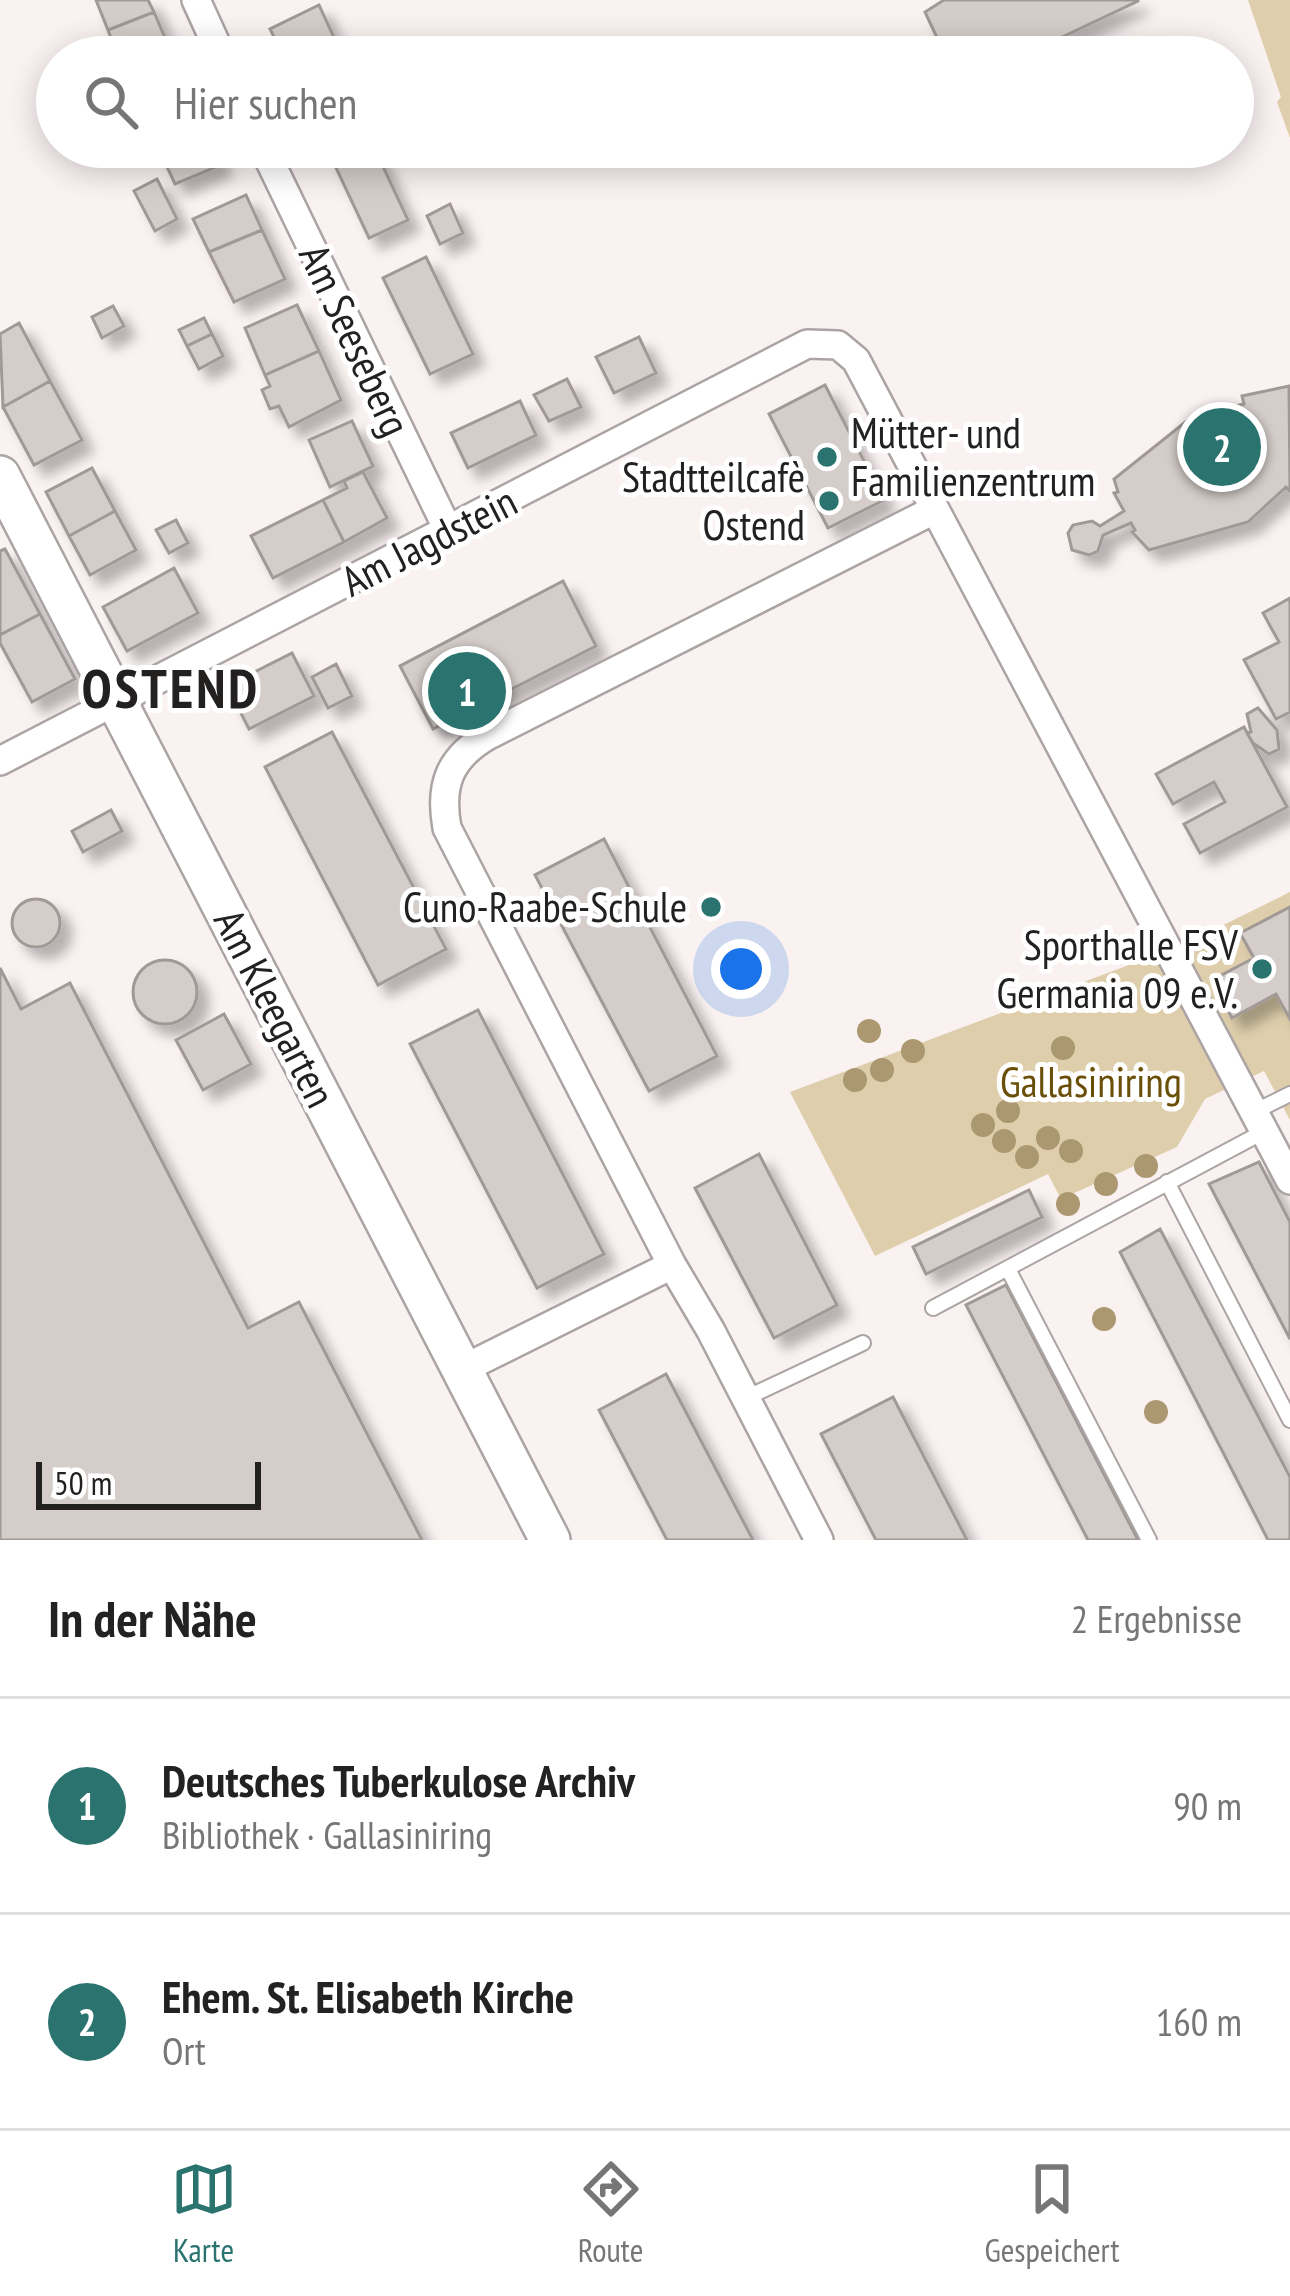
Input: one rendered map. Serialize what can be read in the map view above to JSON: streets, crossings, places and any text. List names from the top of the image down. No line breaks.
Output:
{"streets":{"street":["Am Seeseberg","Am Jagdstein","Am Kleegarten"]},"crossings":[["Am Seeseberg","Am Jagdstein"],["Am Jagdstein","Am Kleegarten"]],"districts":["OSTEND"],"parks":["Gallasiniring"],"places":["Mütter- und Familienzentrum","Stadtteilcafè Ostend","Cuno-Raabe-Schule","Sporthalle FSV Germania 09 e.V."],"scale_bar":"50 m","page":{"search":"Hier suchen","pins":["2","1"],"scale":"50 m","heading":["In der Nähe","2 Ergebnisse"],"list":[{"mark":"1","name":"Deutsches Tuberkulose Archiv","note":"Bibliothek · Gallasiniring","value":"90 m"},{"mark":"2","name":"Ehem. St. Elisabeth Kirche","note":"Ort","value":"160 m"}],"nav":["Karte","Route","Gespeichert"]}}
